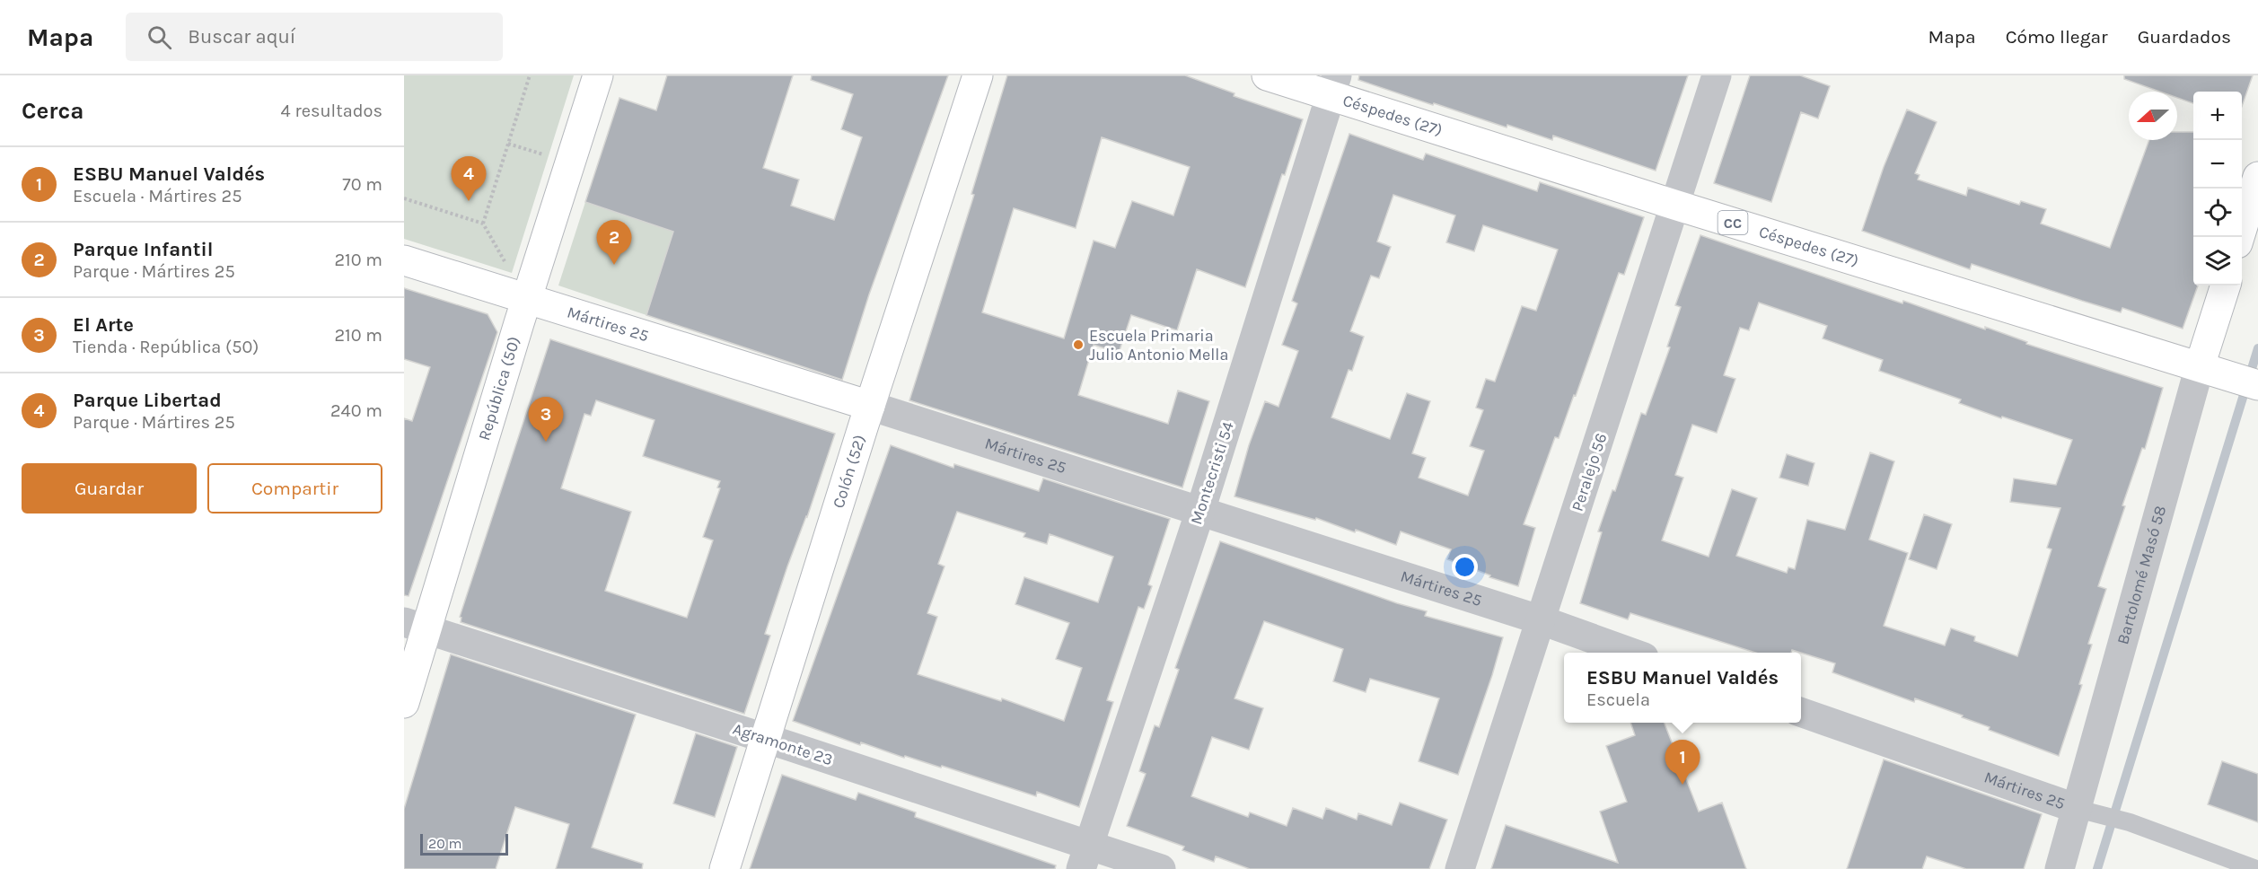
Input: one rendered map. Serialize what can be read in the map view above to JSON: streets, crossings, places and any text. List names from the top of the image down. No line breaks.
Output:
{"streets":{"main road":["Céspedes (27)","CC","Mártires 25","República (50)","Colón (52)","Bartolomé Masó 58"],"street":["Peralejo 56","Montecristi 54","Agramonte 23"]},"crossings":[["Céspedes (27)","Peralejo 56"],["Céspedes (27)","Montecristi 54"],["Céspedes (27)","Bartolomé Masó 58"],["Mártires 25","República (50)"],["Mártires 25","Colón (52)"],["Mártires 25","Peralejo 56"],["Mártires 25","Montecristi 54"],["Mártires 25","Bartolomé Masó 58"],["República (50)","Agramonte 23"],["Colón (52)","Agramonte 23"],["Montecristi 54","Agramonte 23"]],"places":["Escuela Primaria Julio Antonio Mella"],"scale_bar":"20 m","north":"left","page":{"header":"Mapa","search":"Buscar aquí","nav":["Mapa","Cómo llegar","Guardados"],"heading":["Cerca","4 resultados"],"map_buttons":["+","−"],"list":[{"mark":"1","name":"ESBU Manuel Valdés","note":"Escuela · Mártires 25","value":"70 m"},{"mark":"2","name":"Parque Infantil","note":"Parque · Mártires 25","value":"210 m"},{"mark":"3","name":"El Arte","note":"Tienda · República (50)","value":"210 m"},{"mark":"4","name":"Parque Libertad","note":"Parque · Mártires 25","value":"240 m"}],"pins":["4","2","3","1"],"buttons":["Guardar","Compartir"],"popup":["ESBU Manuel Valdés","Escuela"],"scale":"20 m"}}
